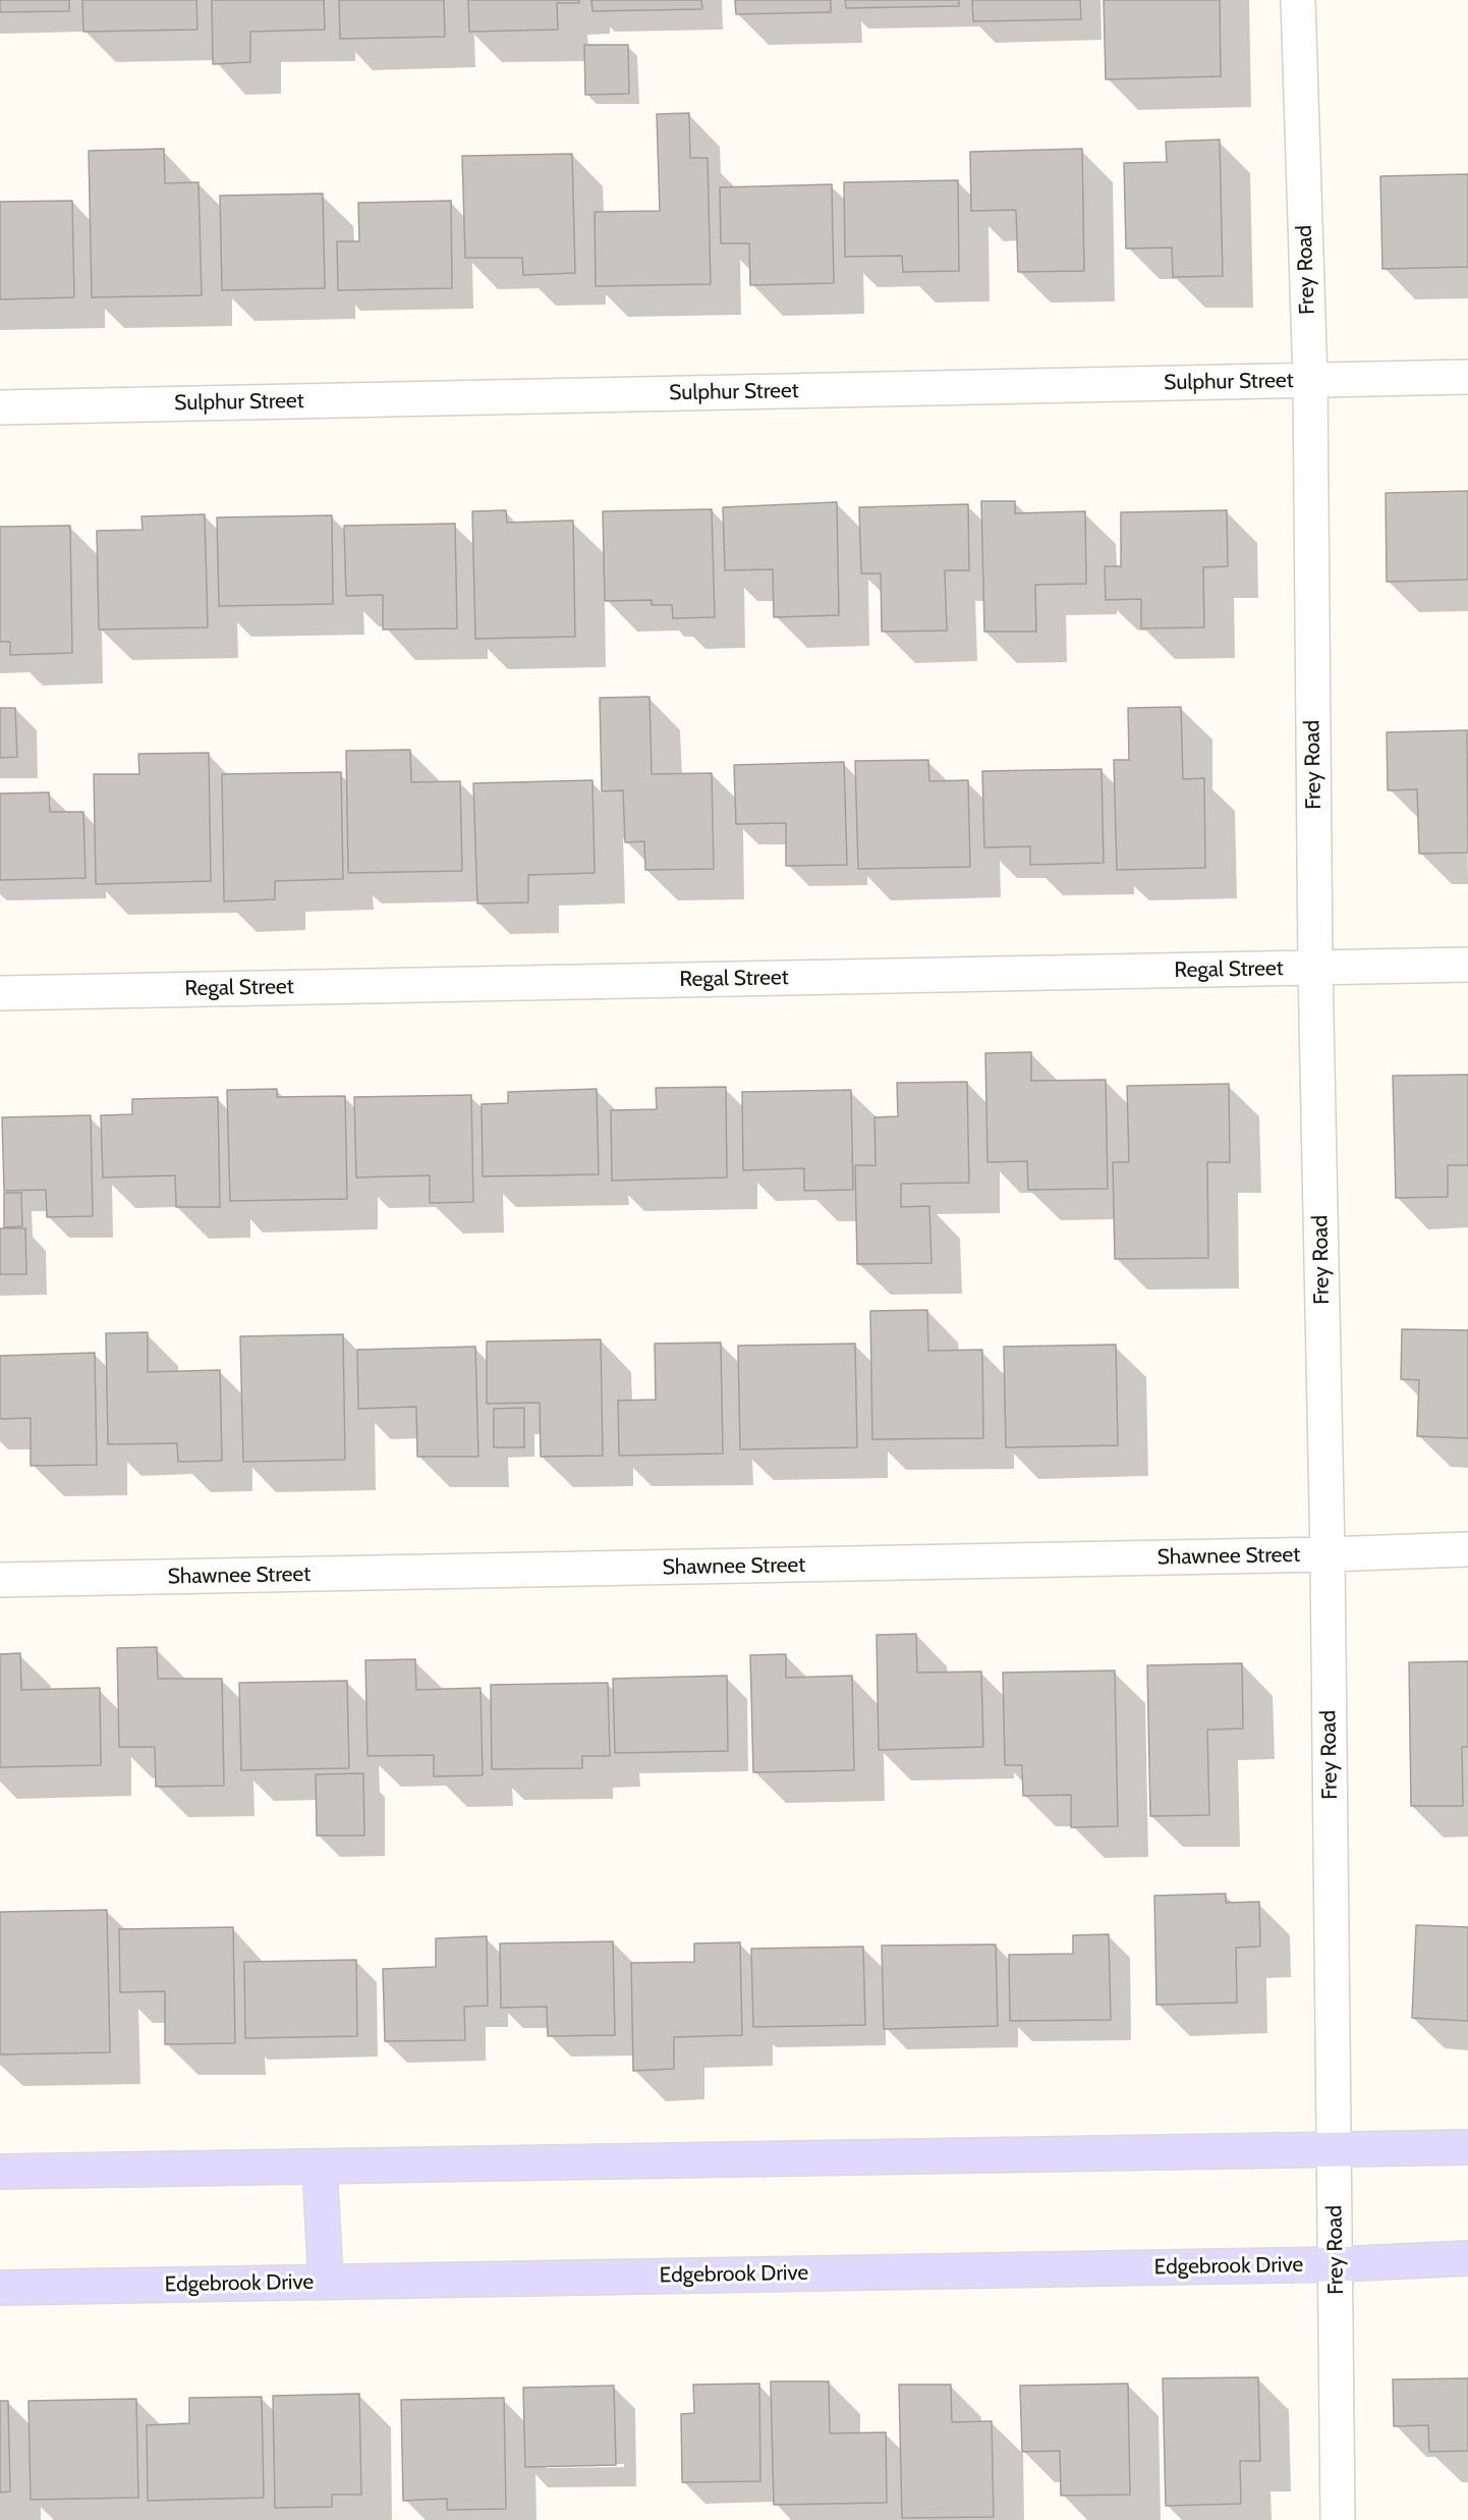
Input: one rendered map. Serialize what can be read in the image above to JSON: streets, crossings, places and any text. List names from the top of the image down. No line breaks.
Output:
{"streets":{"main road":["Edgebrook Drive"],"street":["Frey Road","Sulphur Street","Regal Street","Shawnee Street"]},"crossings":[["Frey Road","Sulphur Street"],["Frey Road","Regal Street"],["Frey Road","Shawnee Street"],["Frey Road","Edgebrook Drive"]]}
